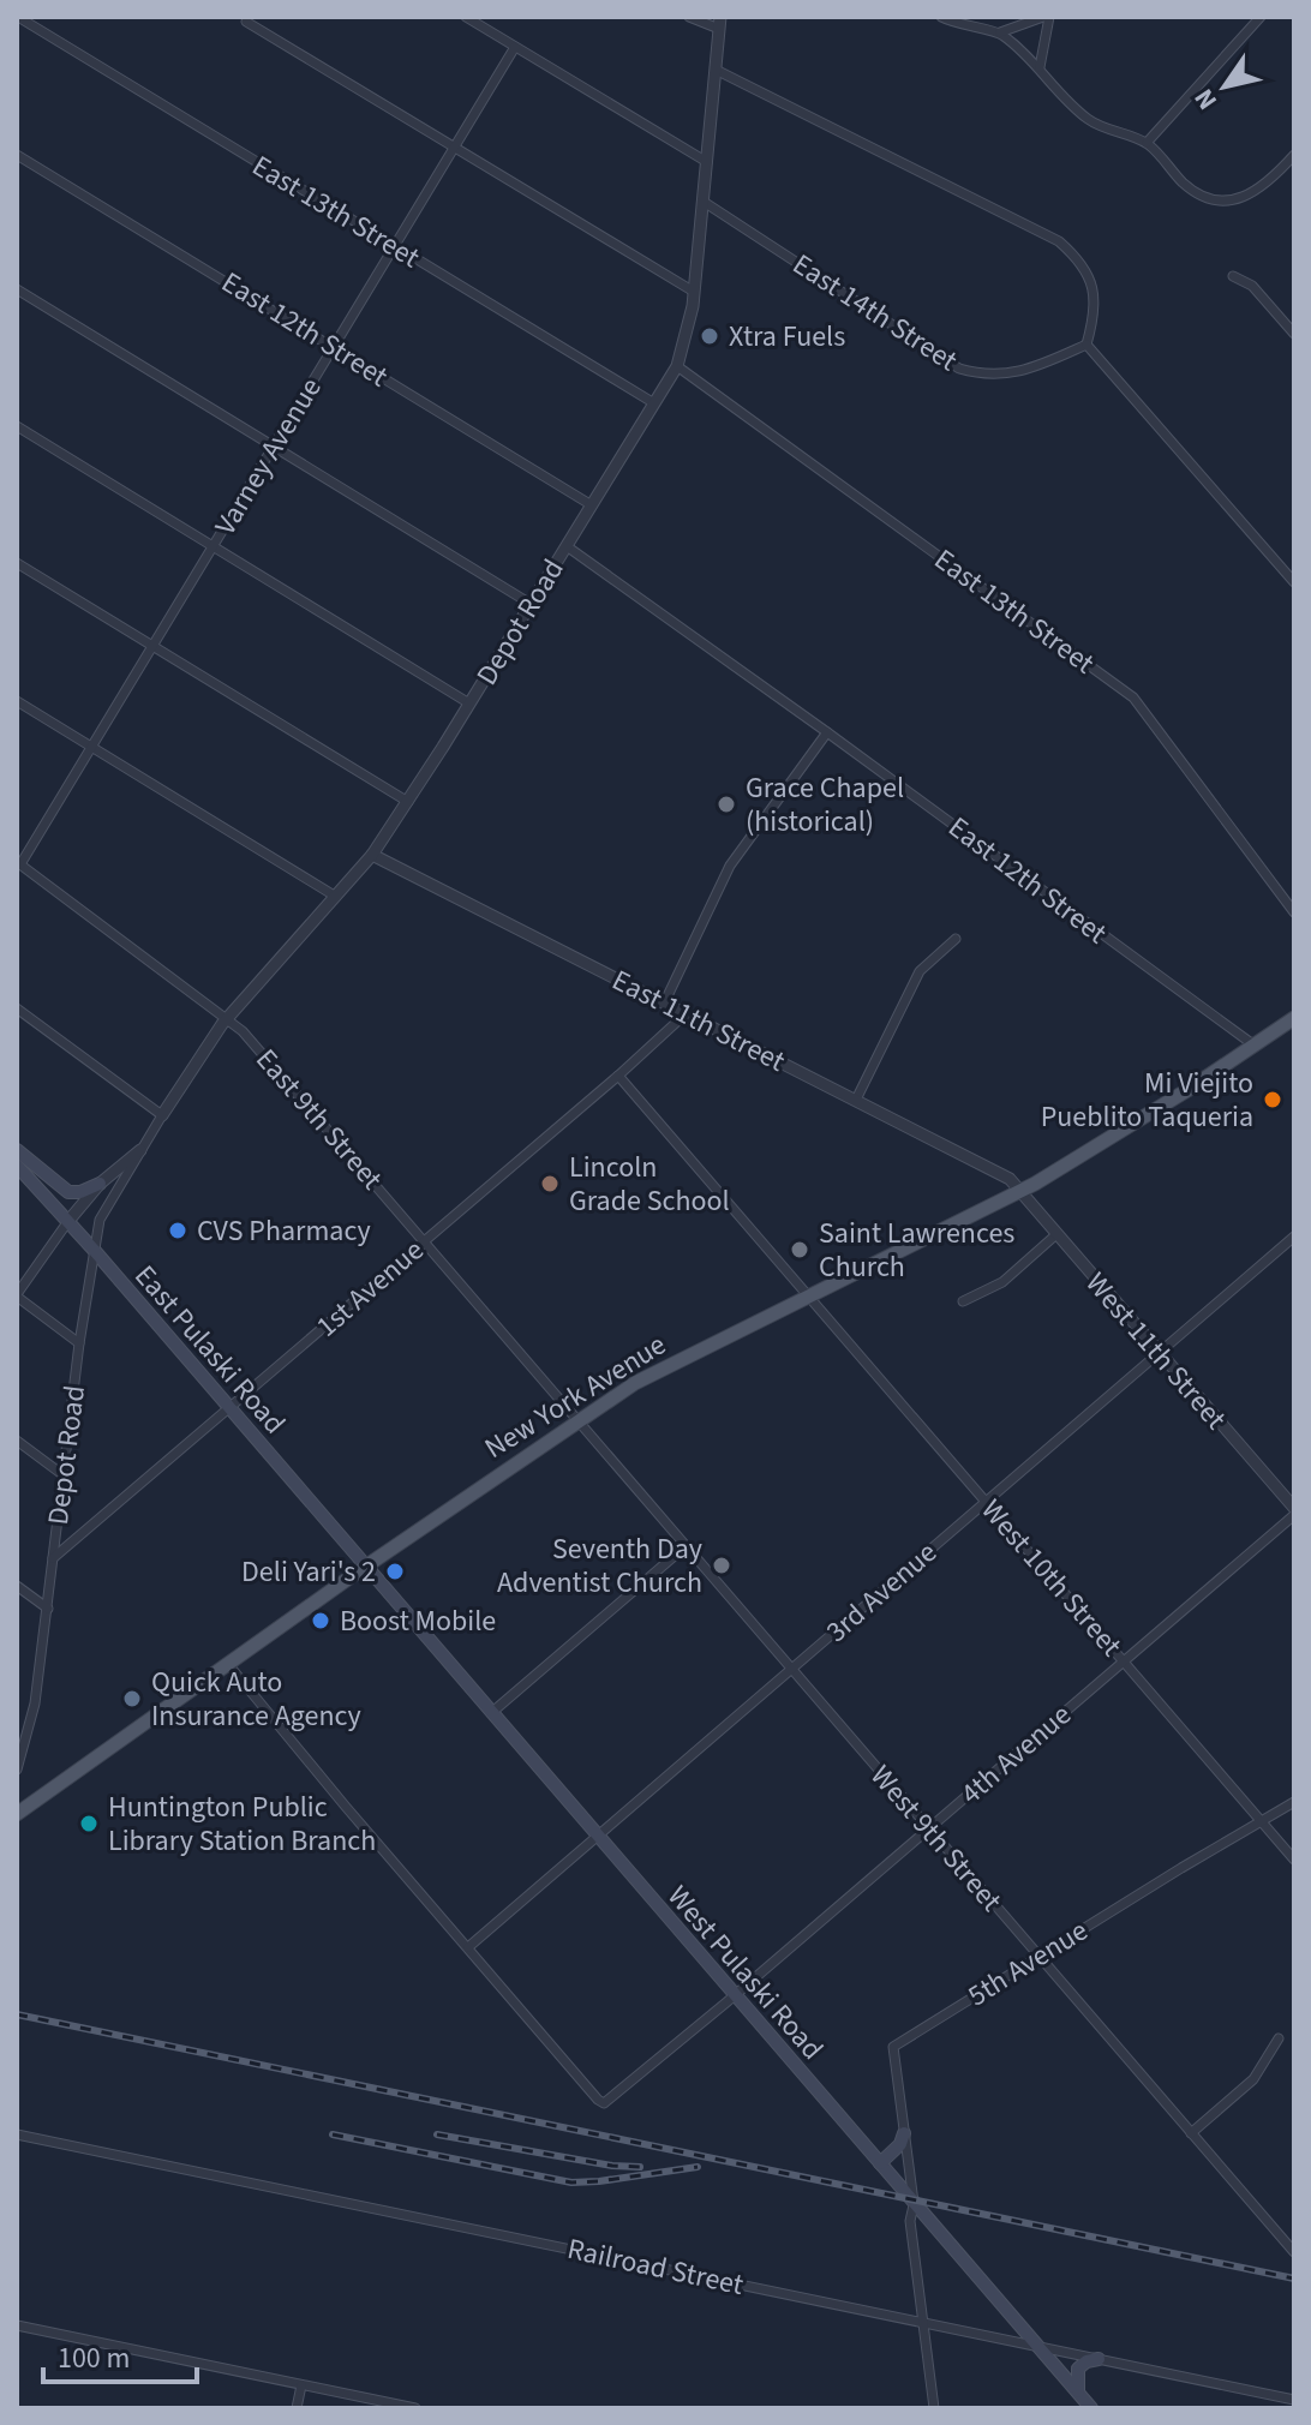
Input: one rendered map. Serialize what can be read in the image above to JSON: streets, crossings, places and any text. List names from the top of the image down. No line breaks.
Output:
{"streets":{"main road":["East Pulaski Road","New York Avenue","West Pulaski Road"],"street":["East 13th Street","East 14th Street","East 12th Street","Varney Avenue","Depot Road","East 11th Street","East 9th Street","1st Avenue","West 11th Street","West 10th Street","3rd Avenue","4th Avenue","West 9th Street","5th Avenue","Railroad Street"]},"crossings":[["East 13th Street","Varney Avenue"],["East 13th Street","Depot Road"],["East 14th Street","Depot Road"],["East 12th Street","Varney Avenue"],["East 12th Street","Depot Road"],["East 12th Street","New York Avenue"],["Varney Avenue","East 9th Street"],["Depot Road","East 11th Street"],["Depot Road","East 9th Street"],["Depot Road","1st Avenue"],["Depot Road","East Pulaski Road"],["East 11th Street","1st Avenue"],["East 11th Street","West 11th Street"],["East 11th Street","New York Avenue"],["East 9th Street","1st Avenue"],["East 9th Street","New York Avenue"],["East 9th Street","West 9th Street"],["1st Avenue","East Pulaski Road"],["1st Avenue","West 10th Street"],["East Pulaski Road","New York Avenue"],["East Pulaski Road","West Pulaski Road"],["West 11th Street","New York Avenue"],["West 11th Street","3rd Avenue"],["West 11th Street","4th Avenue"],["New York Avenue","West 10th Street"],["New York Avenue","West 9th Street"],["New York Avenue","West Pulaski Road"],["West 10th Street","3rd Avenue"],["West 10th Street","4th Avenue"],["West 10th Street","5th Avenue"],["3rd Avenue","4th Avenue"],["3rd Avenue","West 9th Street"],["3rd Avenue","West Pulaski Road"],["4th Avenue","West 9th Street"],["4th Avenue","West Pulaski Road"],["West 9th Street","5th Avenue"],["5th Avenue","West Pulaski Road"],["5th Avenue","Railroad Street"],["West Pulaski Road","Railroad Street"]],"places":["Xtra Fuels","Grace Chapel (historical)","Mi Viejito Pueblito Taqueria","Lincoln Grade School","CVS Pharmacy","Saint Lawrences Church","Seventh Day Adventist Church","Deli Yari's 2","Boost Mobile","Quick Auto Insurance Agency","Huntington Public Library Station Branch"],"scale_bar":"100 m","north":"bottom left"}
